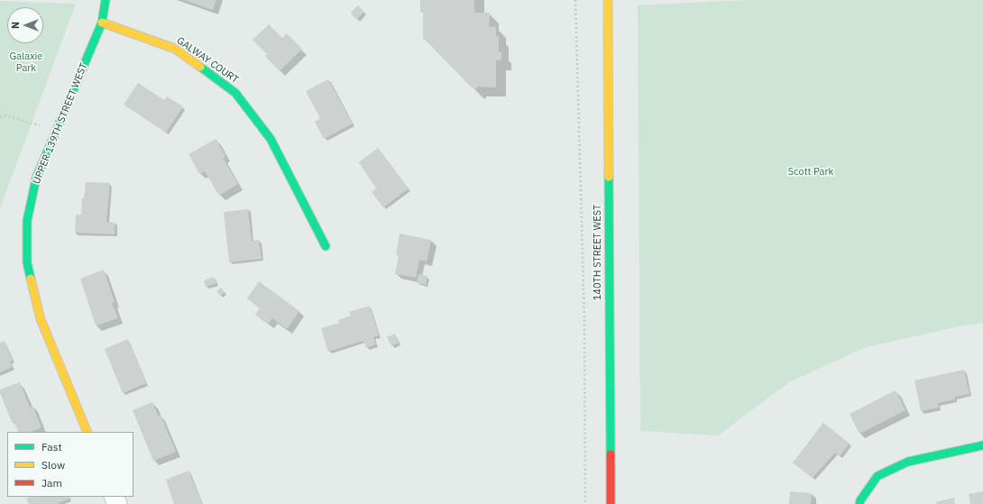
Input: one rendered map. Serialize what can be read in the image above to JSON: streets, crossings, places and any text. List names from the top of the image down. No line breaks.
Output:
{"streets":{"street":["GALWAY COURT","UPPER 139TH STREET WEST","140TH STREET WEST"]},"crossings":[["GALWAY COURT","UPPER 139TH STREET WEST"]],"parks":["Galaxie Park","Scott Park"],"legend":["Fast","Slow","Jam"],"north":"left"}
